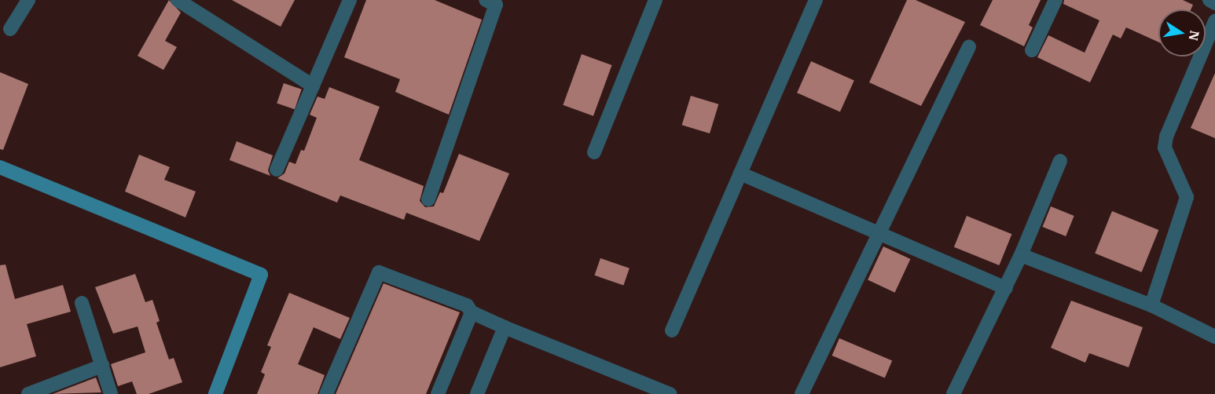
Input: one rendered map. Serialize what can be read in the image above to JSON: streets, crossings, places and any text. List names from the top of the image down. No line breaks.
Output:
{"north":"right"}
